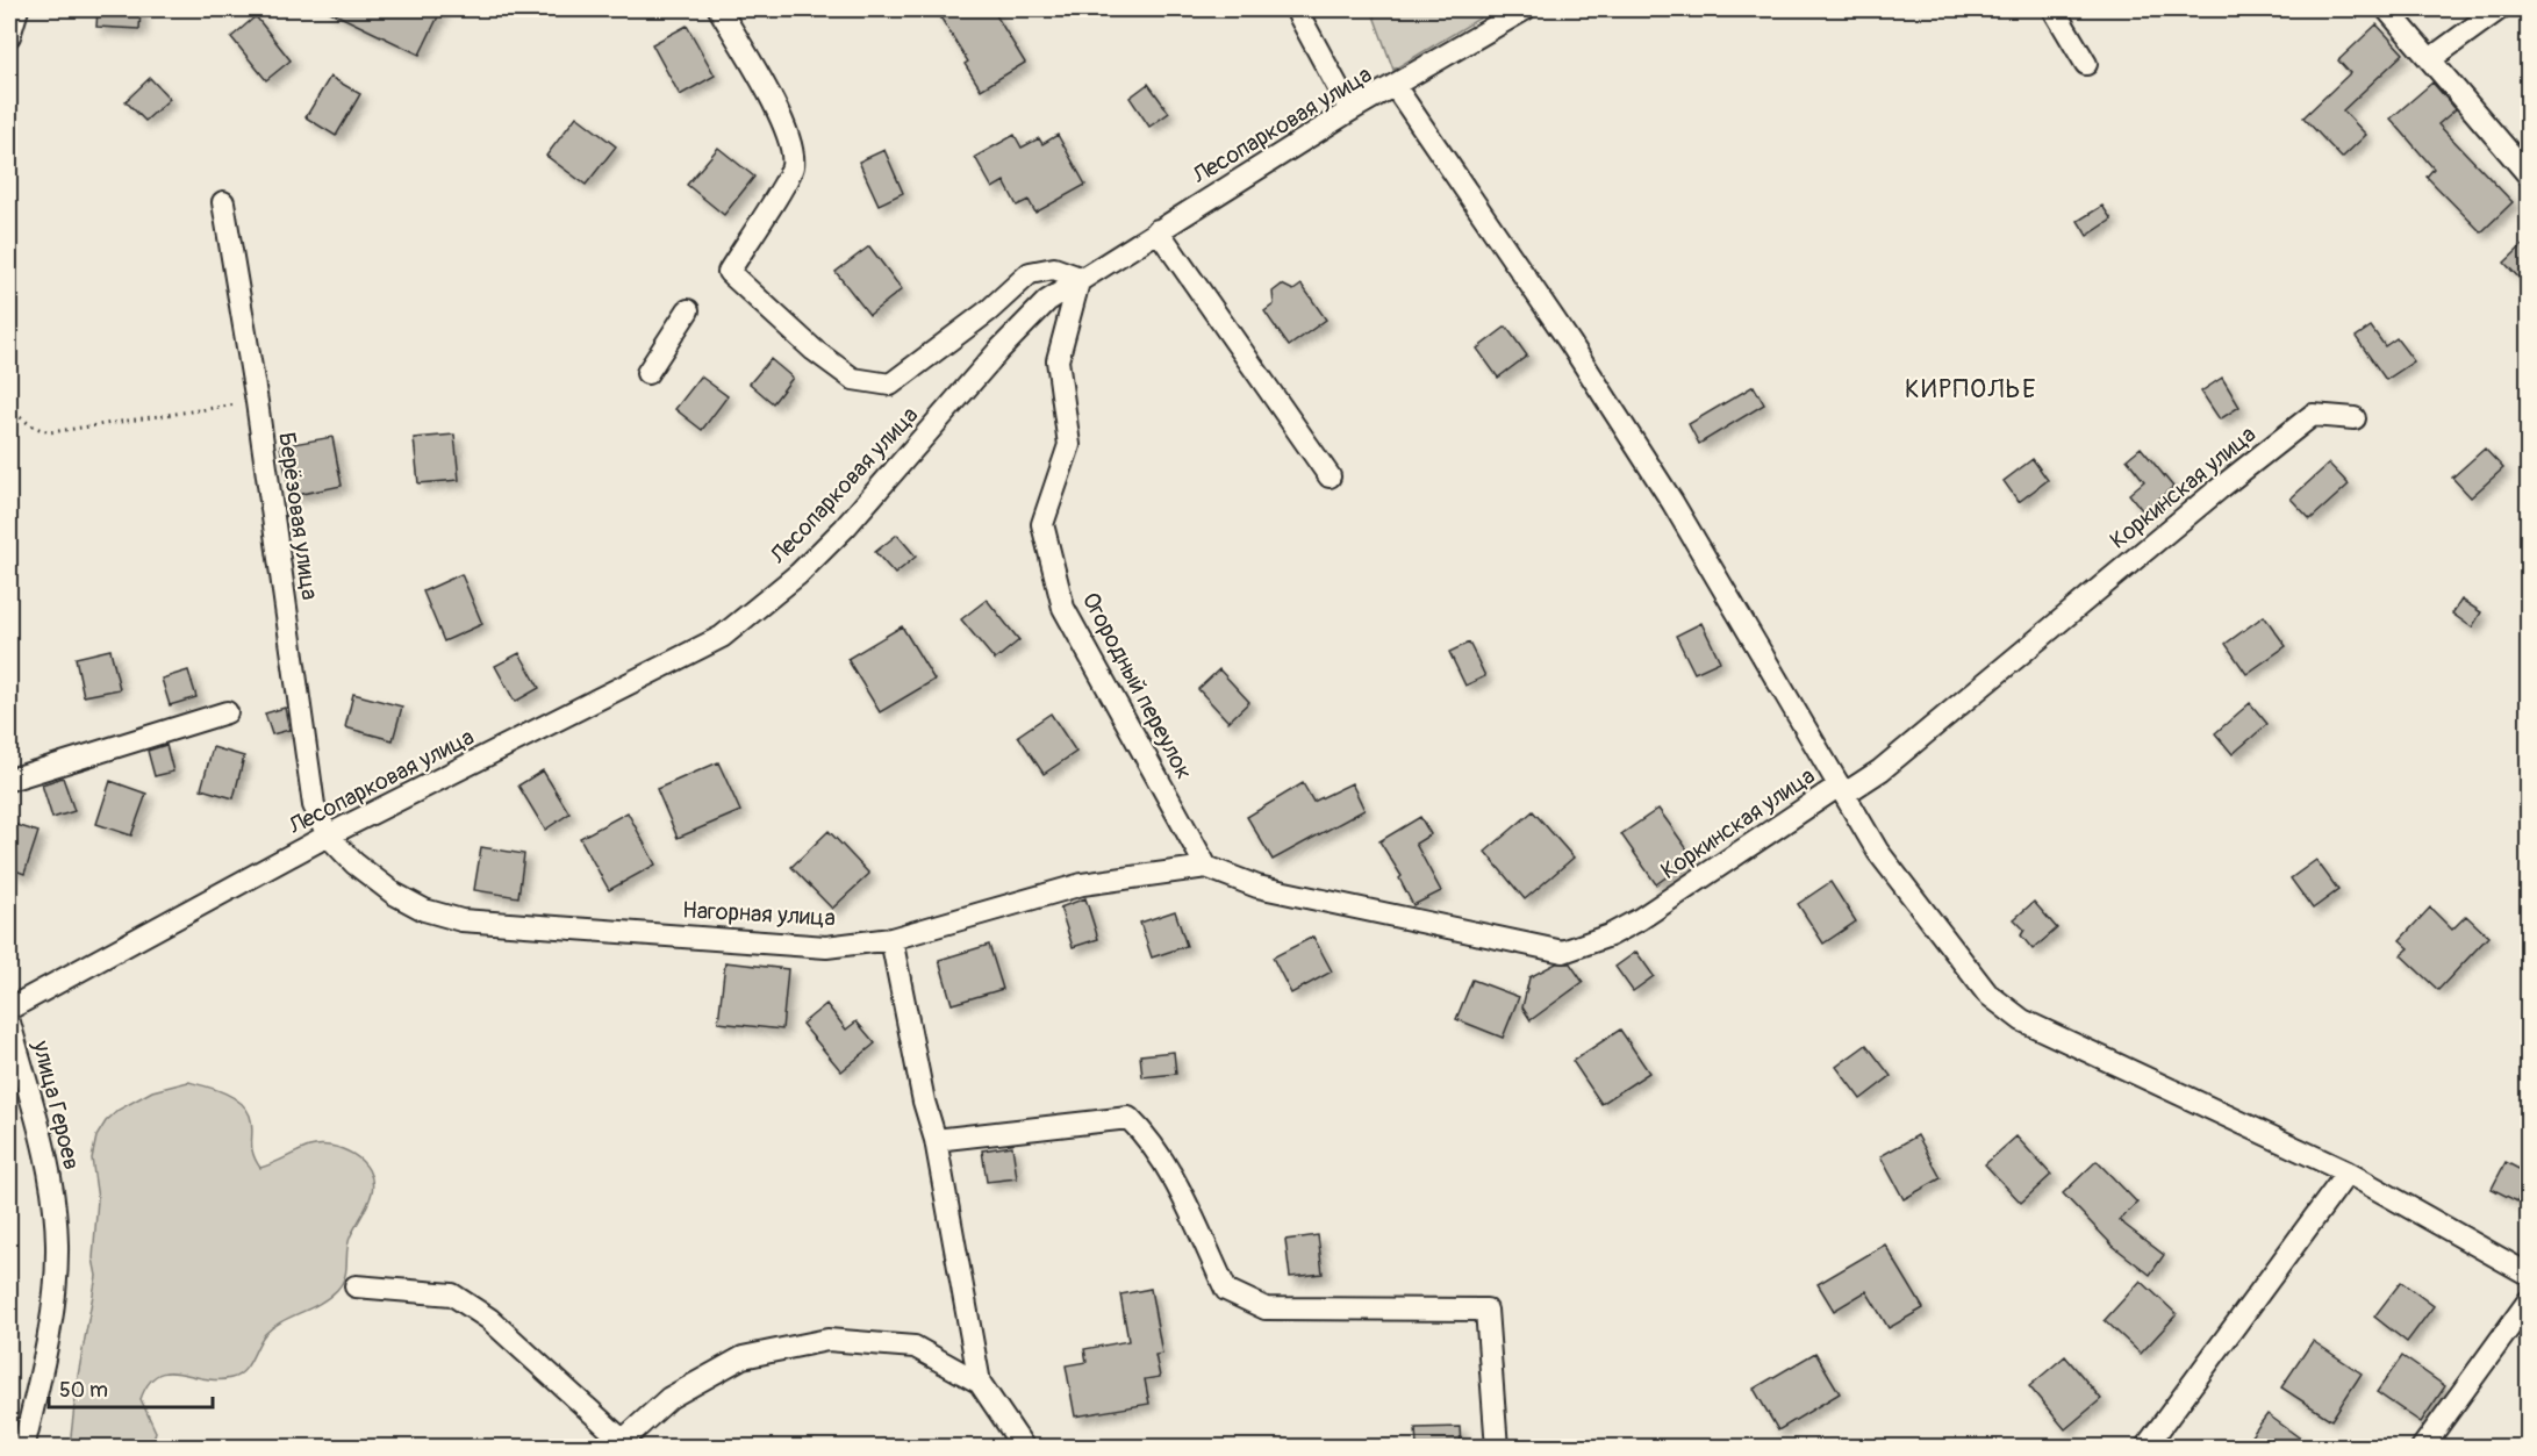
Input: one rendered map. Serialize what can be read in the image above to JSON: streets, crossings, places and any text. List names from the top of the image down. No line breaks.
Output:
{"streets":{"street":["Лесопарковая улица","Коркинская улица","Берёзовая улица","Огородный переулок","Нагорная улица","улица Героев"]},"crossings":[["Лесопарковая улица","Берёзовая улица"],["Лесопарковая улица","Огородный переулок"],["Лесопарковая улица","Нагорная улица"],["Коркинская улица","Огородный переулок"],["Коркинская улица","Нагорная улица"],["Берёзовая улица","Нагорная улица"],["Огородный переулок","Нагорная улица"]],"districts":["КИРПОЛЬЕ"],"scale_bar":"50 m"}
